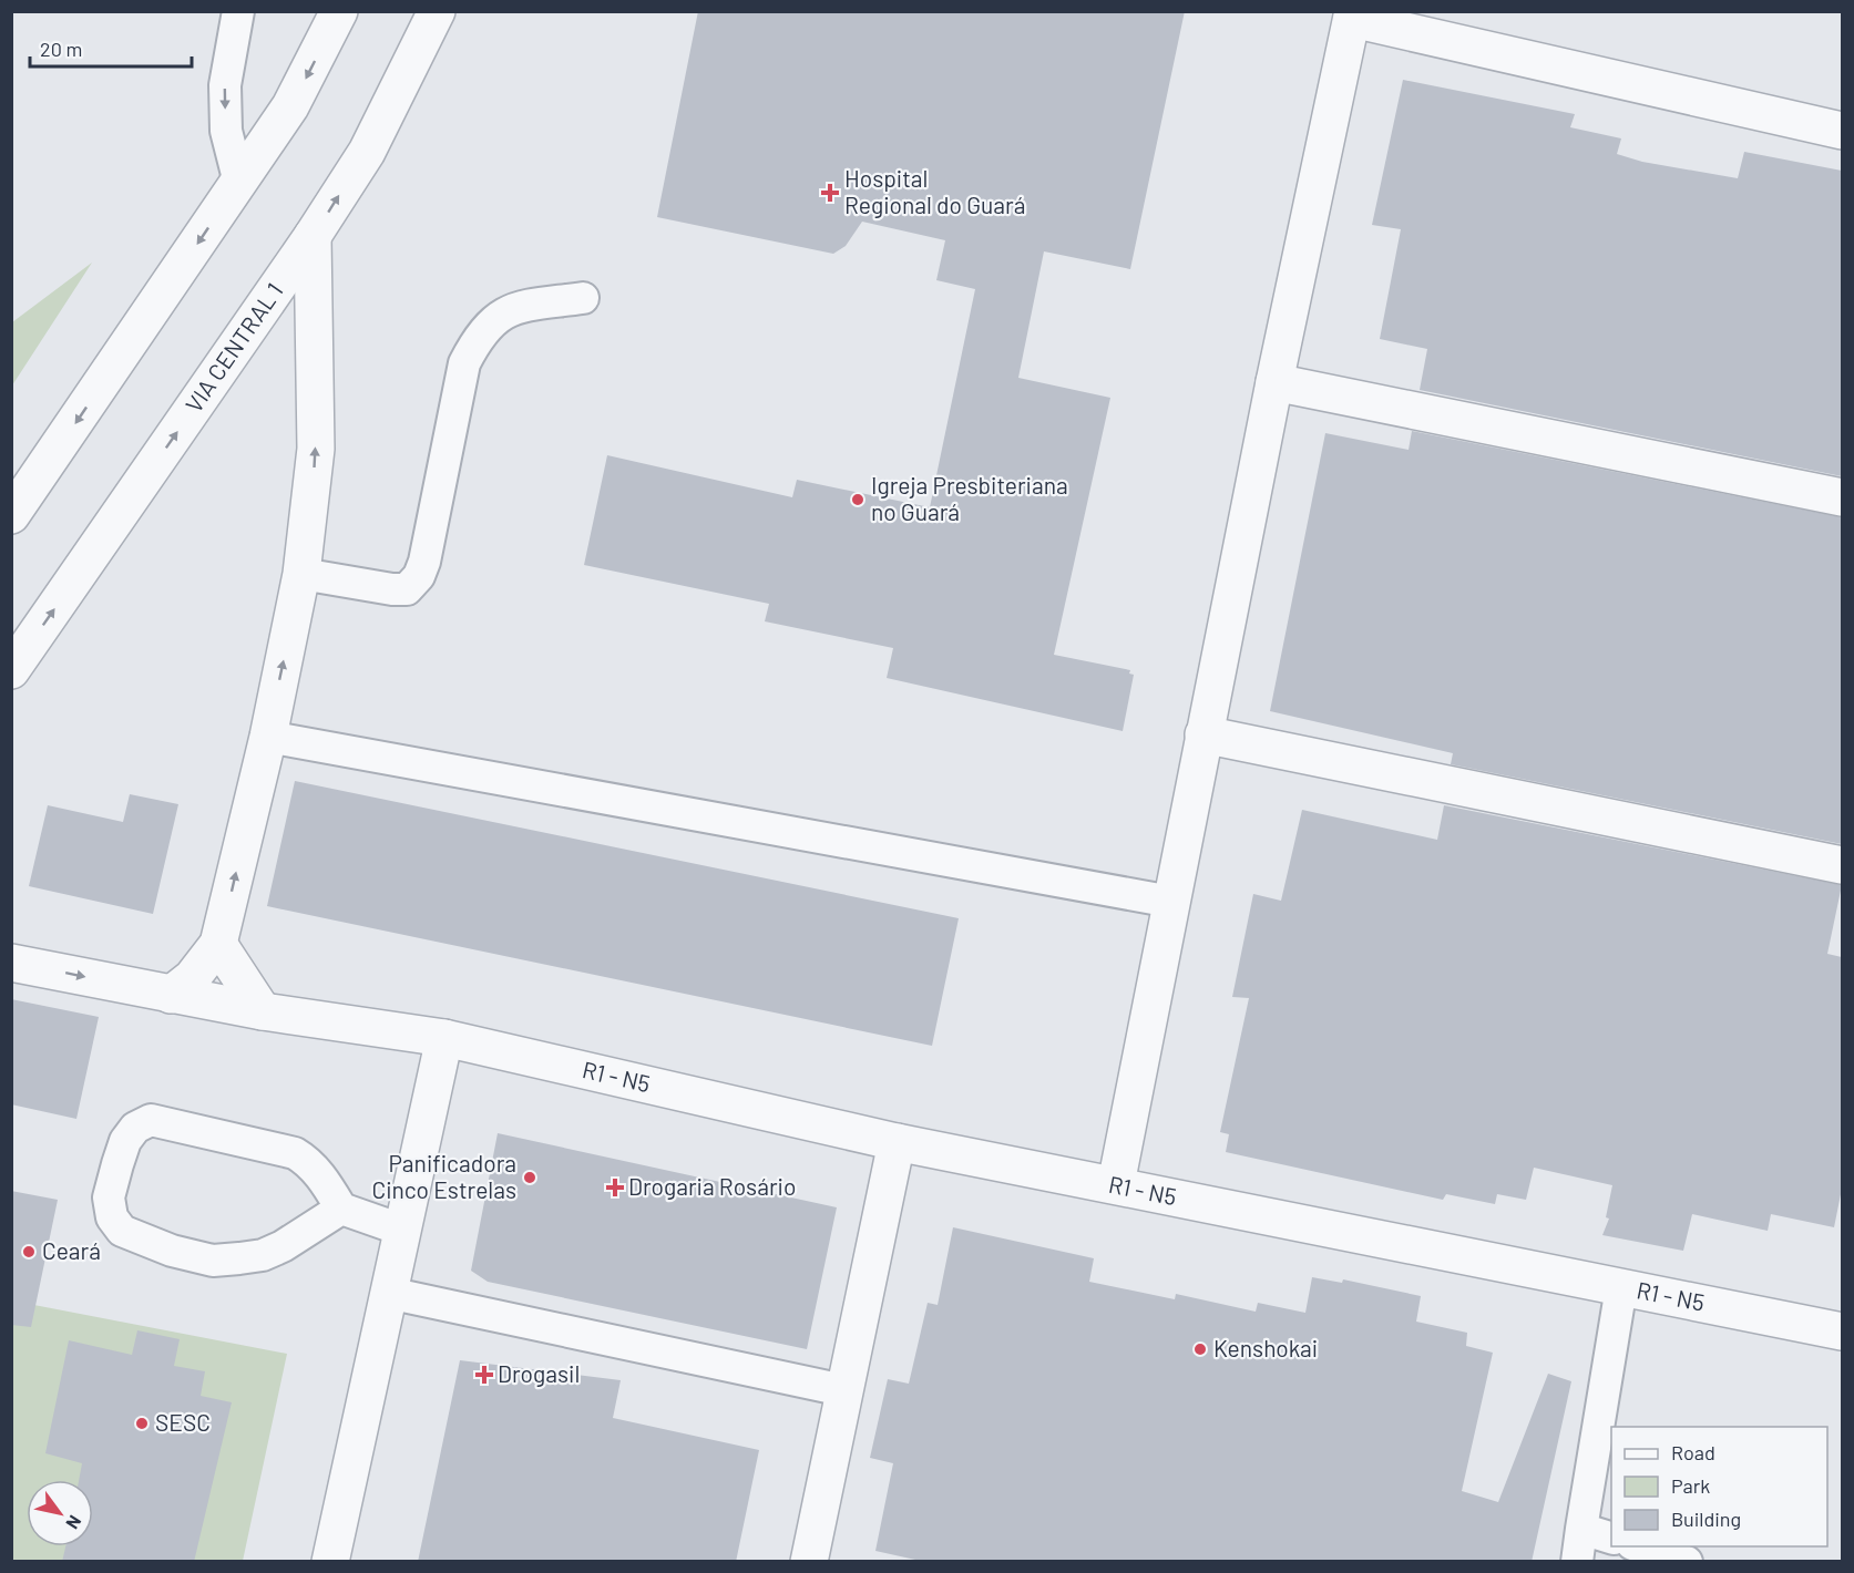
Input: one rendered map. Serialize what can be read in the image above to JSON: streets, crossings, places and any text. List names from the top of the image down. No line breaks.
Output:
{"streets":{"street":["VIA CENTRAL 1","R1 - N5"]},"places":{"health":["Hospital Regional do Guará","Drogaria Rosário","Drogasil"],"other":["Igreja Presbiteriana no Guará","Panificadora Cinco Estrelas","Ceará","Kenshokai","SESC"]},"legend":["Road","Park","Building"],"scale_bar":"20 m","north":"bottom right"}
